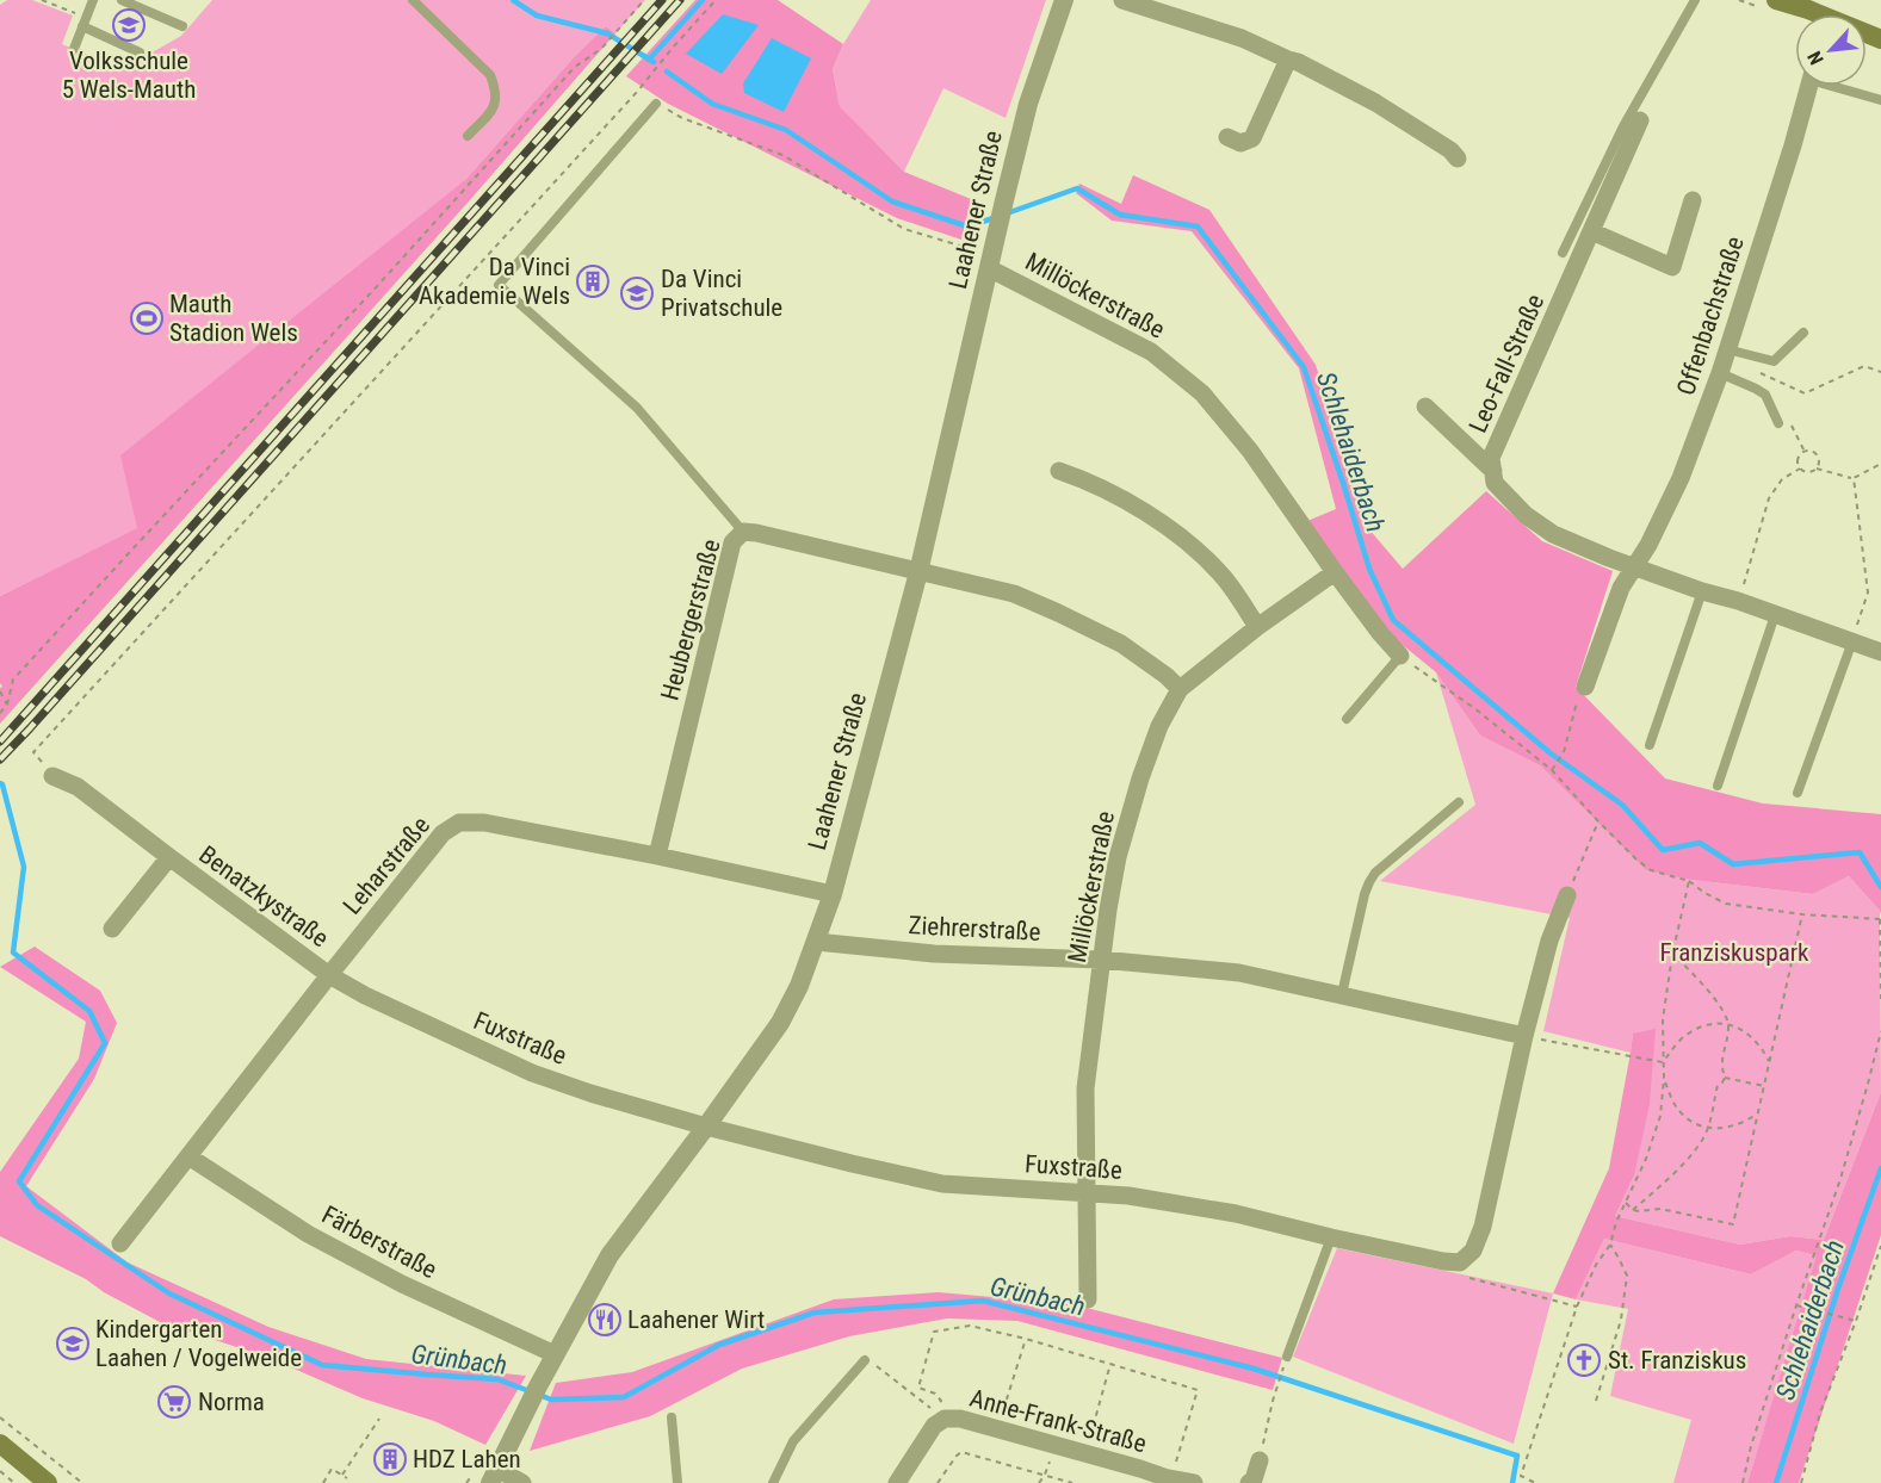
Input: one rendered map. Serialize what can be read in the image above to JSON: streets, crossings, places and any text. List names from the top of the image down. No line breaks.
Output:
{"streets":{"street":["Laahener Straße","Millöckerstraße","Offenbachstraße","Leo-Fall-Straße","Heubergerstraße","Leharstraße","Benatzkystraße","Ziehrerstraße","Fuxstraße","Färberstraße","Anne-Frank-Straße"]},"crossings":[["Laahener Straße","Millöckerstraße"],["Laahener Straße","Heubergerstraße"],["Laahener Straße","Leharstraße"],["Laahener Straße","Ziehrerstraße"],["Laahener Straße","Fuxstraße"],["Laahener Straße","Färberstraße"],["Millöckerstraße","Heubergerstraße"],["Millöckerstraße","Ziehrerstraße"],["Millöckerstraße","Fuxstraße"],["Offenbachstraße","Leo-Fall-Straße"],["Heubergerstraße","Leharstraße"],["Leharstraße","Benatzkystraße"],["Leharstraße","Fuxstraße"],["Leharstraße","Färberstraße"],["Benatzkystraße","Fuxstraße"]],"water":["Schlehaiderbach","Grünbach"],"parks":["Franziskuspark"],"places":{"school or university":["Volksschule 5 Wels-Mauth","Da Vinci Privatschule","Kindergarten Laahen / Vogelweide"],"building":["Da Vinci Akademie Wels","HDZ Lahen"],"sports":["Mauth Stadion Wels"],"restaurant":["Laahener Wirt"],"church":["St. Franziskus"],"supermarket":["Norma"]},"north":"bottom left"}
